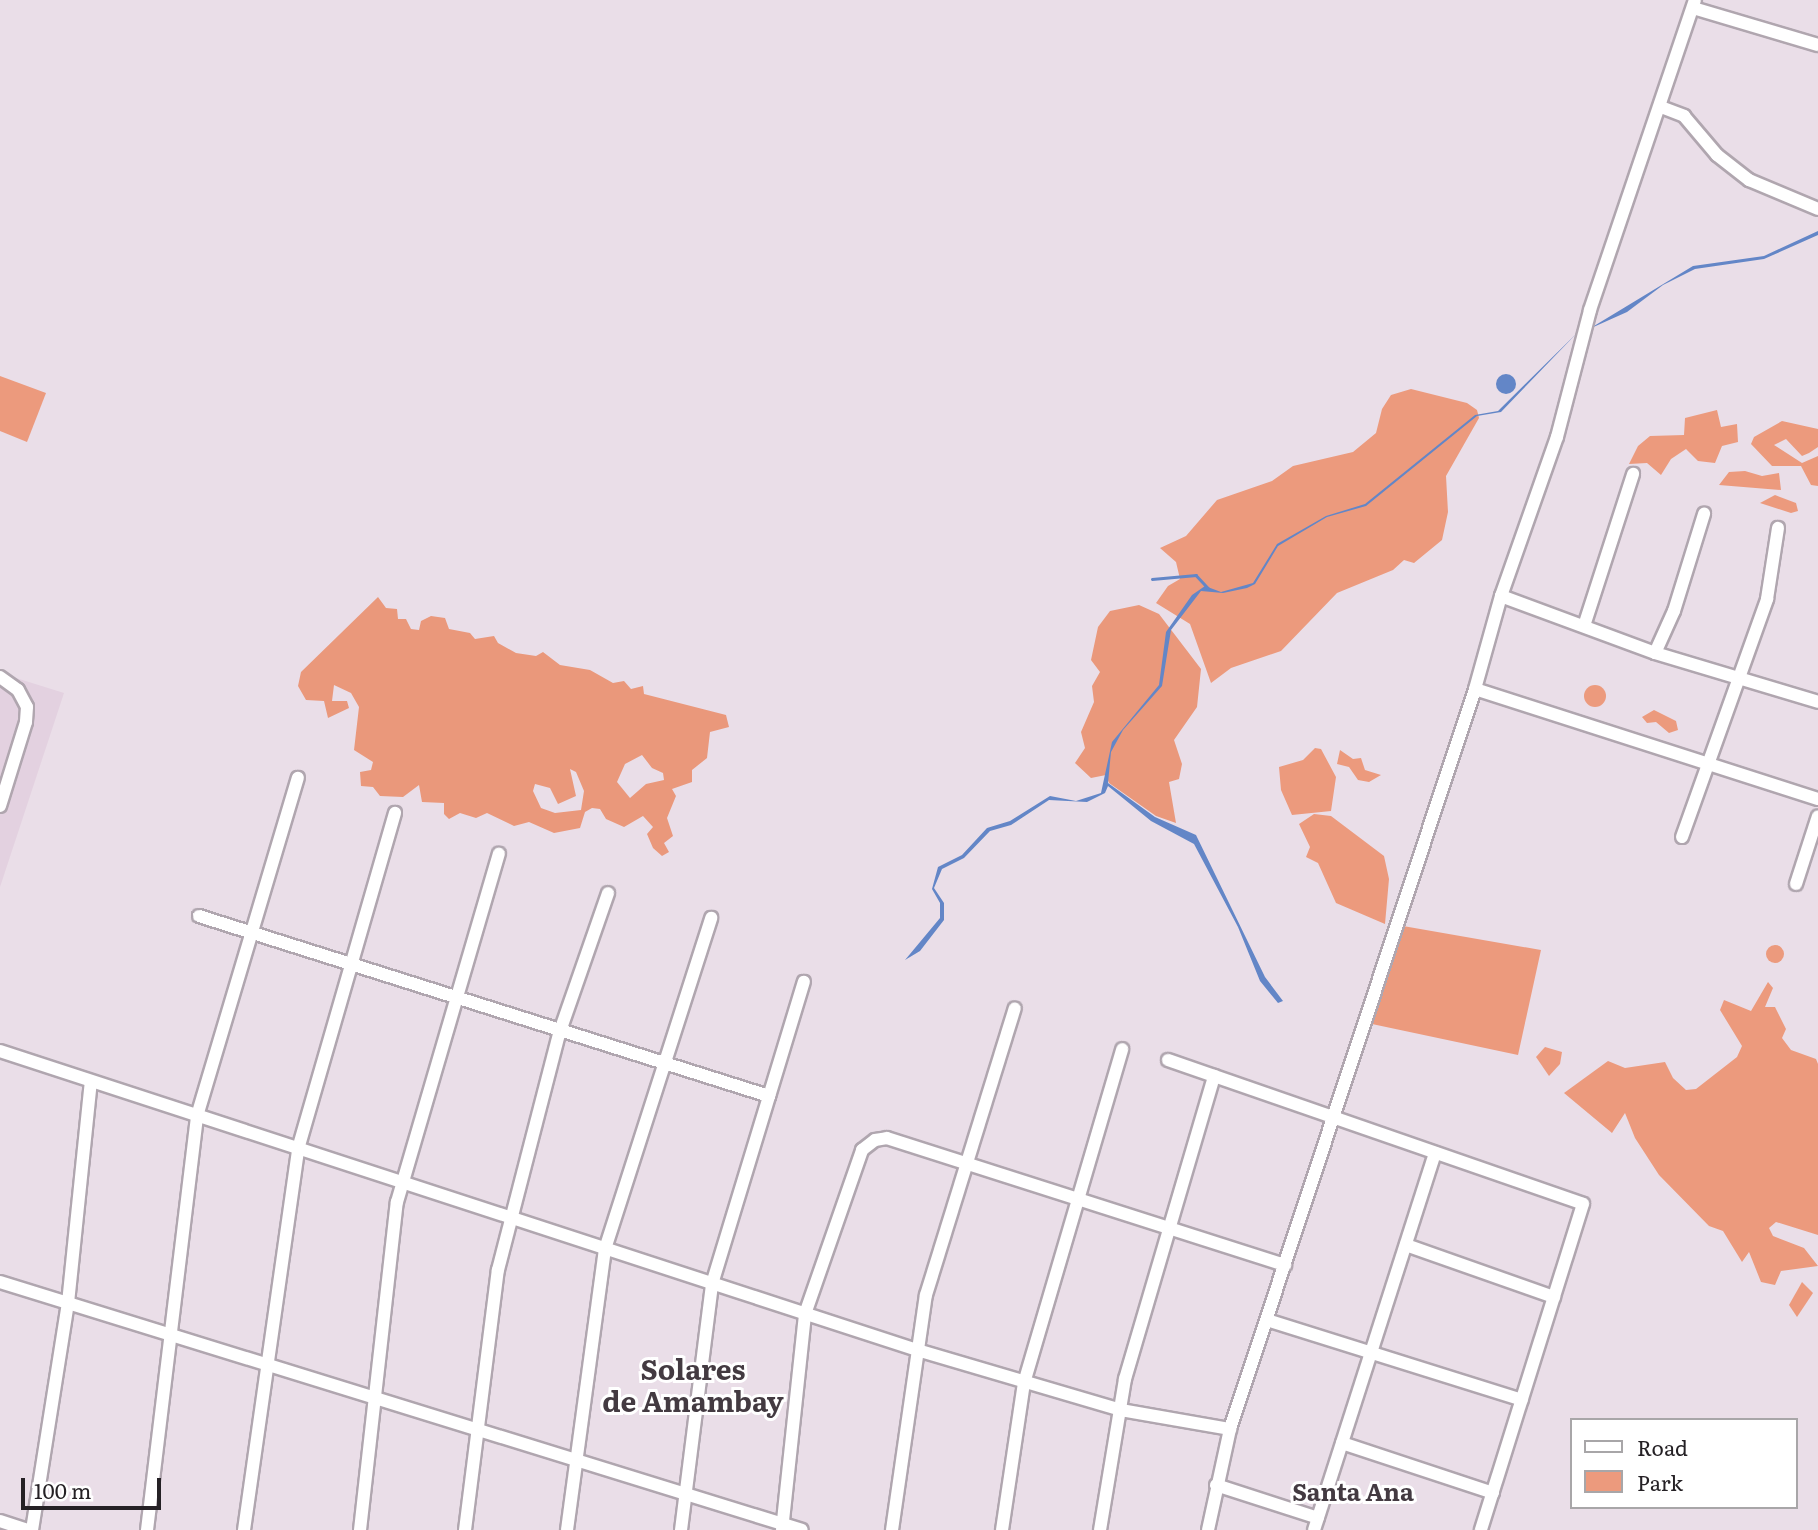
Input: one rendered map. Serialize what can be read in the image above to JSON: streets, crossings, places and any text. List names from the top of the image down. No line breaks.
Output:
{"districts":["Solares de Amambay","Santa Ana"],"legend":["Road","Park"],"scale_bar":"100 m"}
